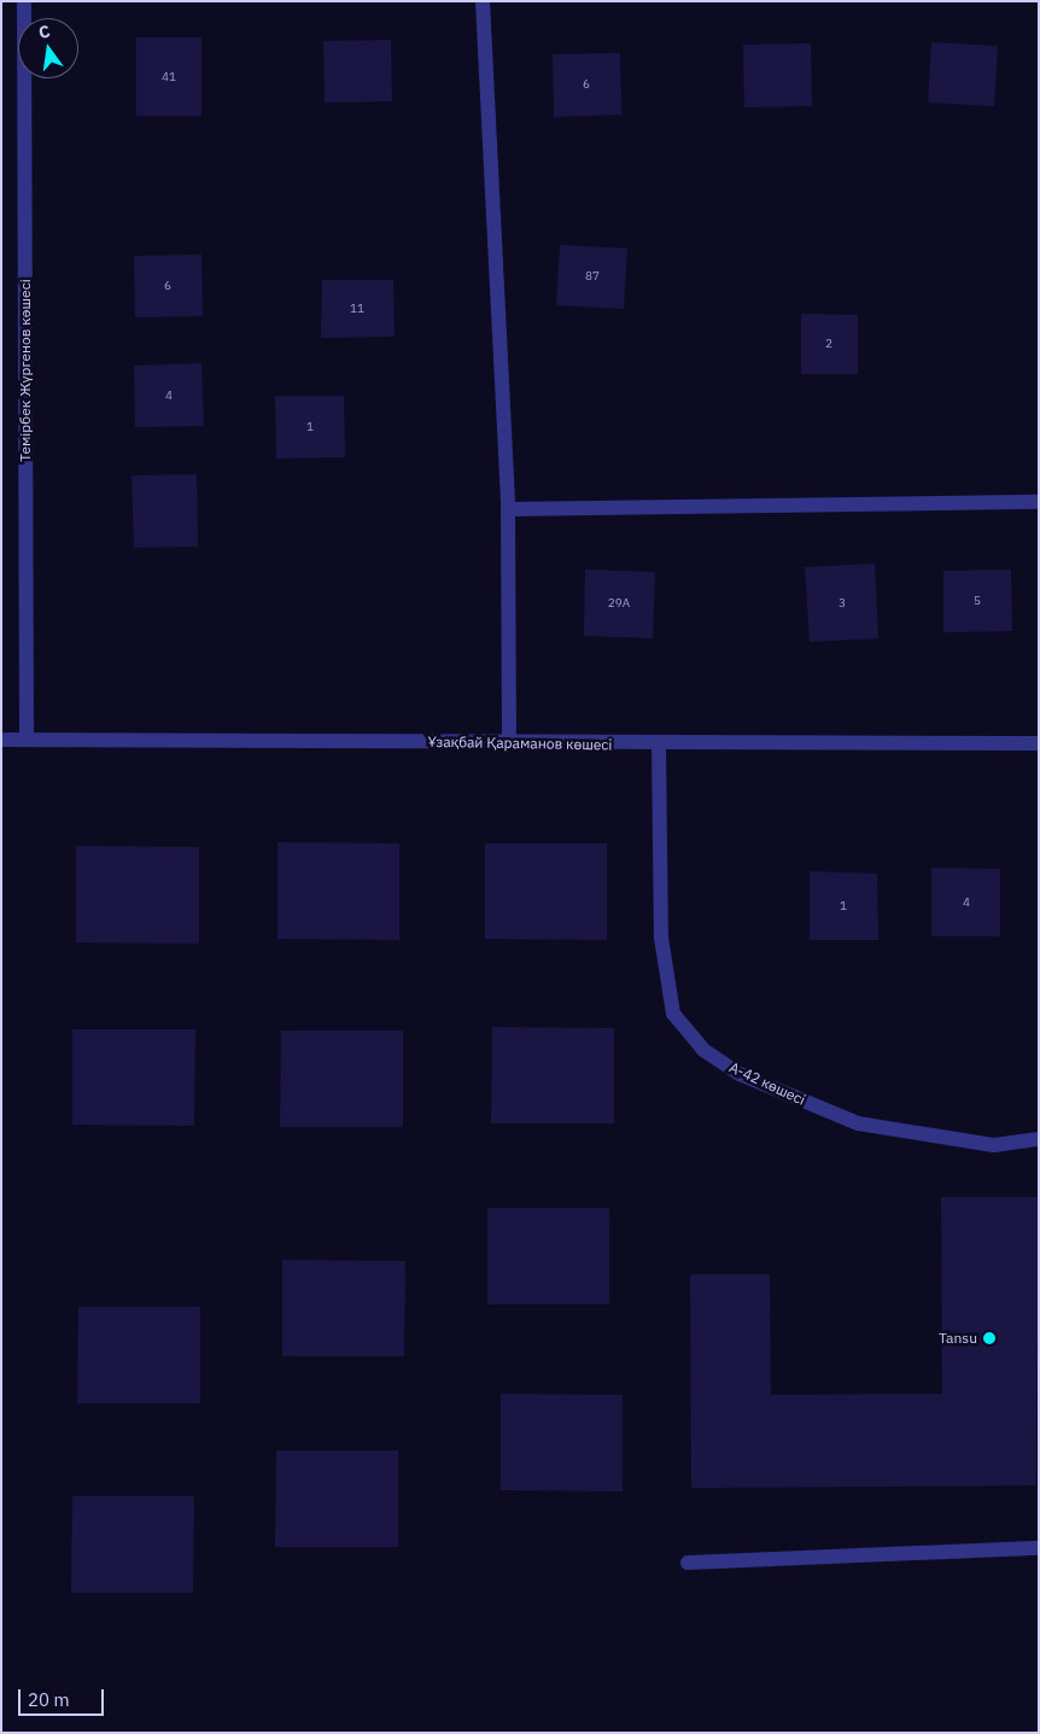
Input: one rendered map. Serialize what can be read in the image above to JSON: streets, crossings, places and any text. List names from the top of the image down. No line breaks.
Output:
{"streets":{"street":["Темірбек Жүргенов көшесі","Ұзақбай Қараманов көшесі","А-42 көшесі"]},"crossings":[["Темірбек Жүргенов көшесі","Ұзақбай Қараманов көшесі"],["Ұзақбай Қараманов көшесі","А-42 көшесі"]],"places":["Tansu"],"house_numbers":["41","6","87","6","11","2","4","1","5","29А","3","4","1"],"scale_bar":"20 m","north":"top"}
